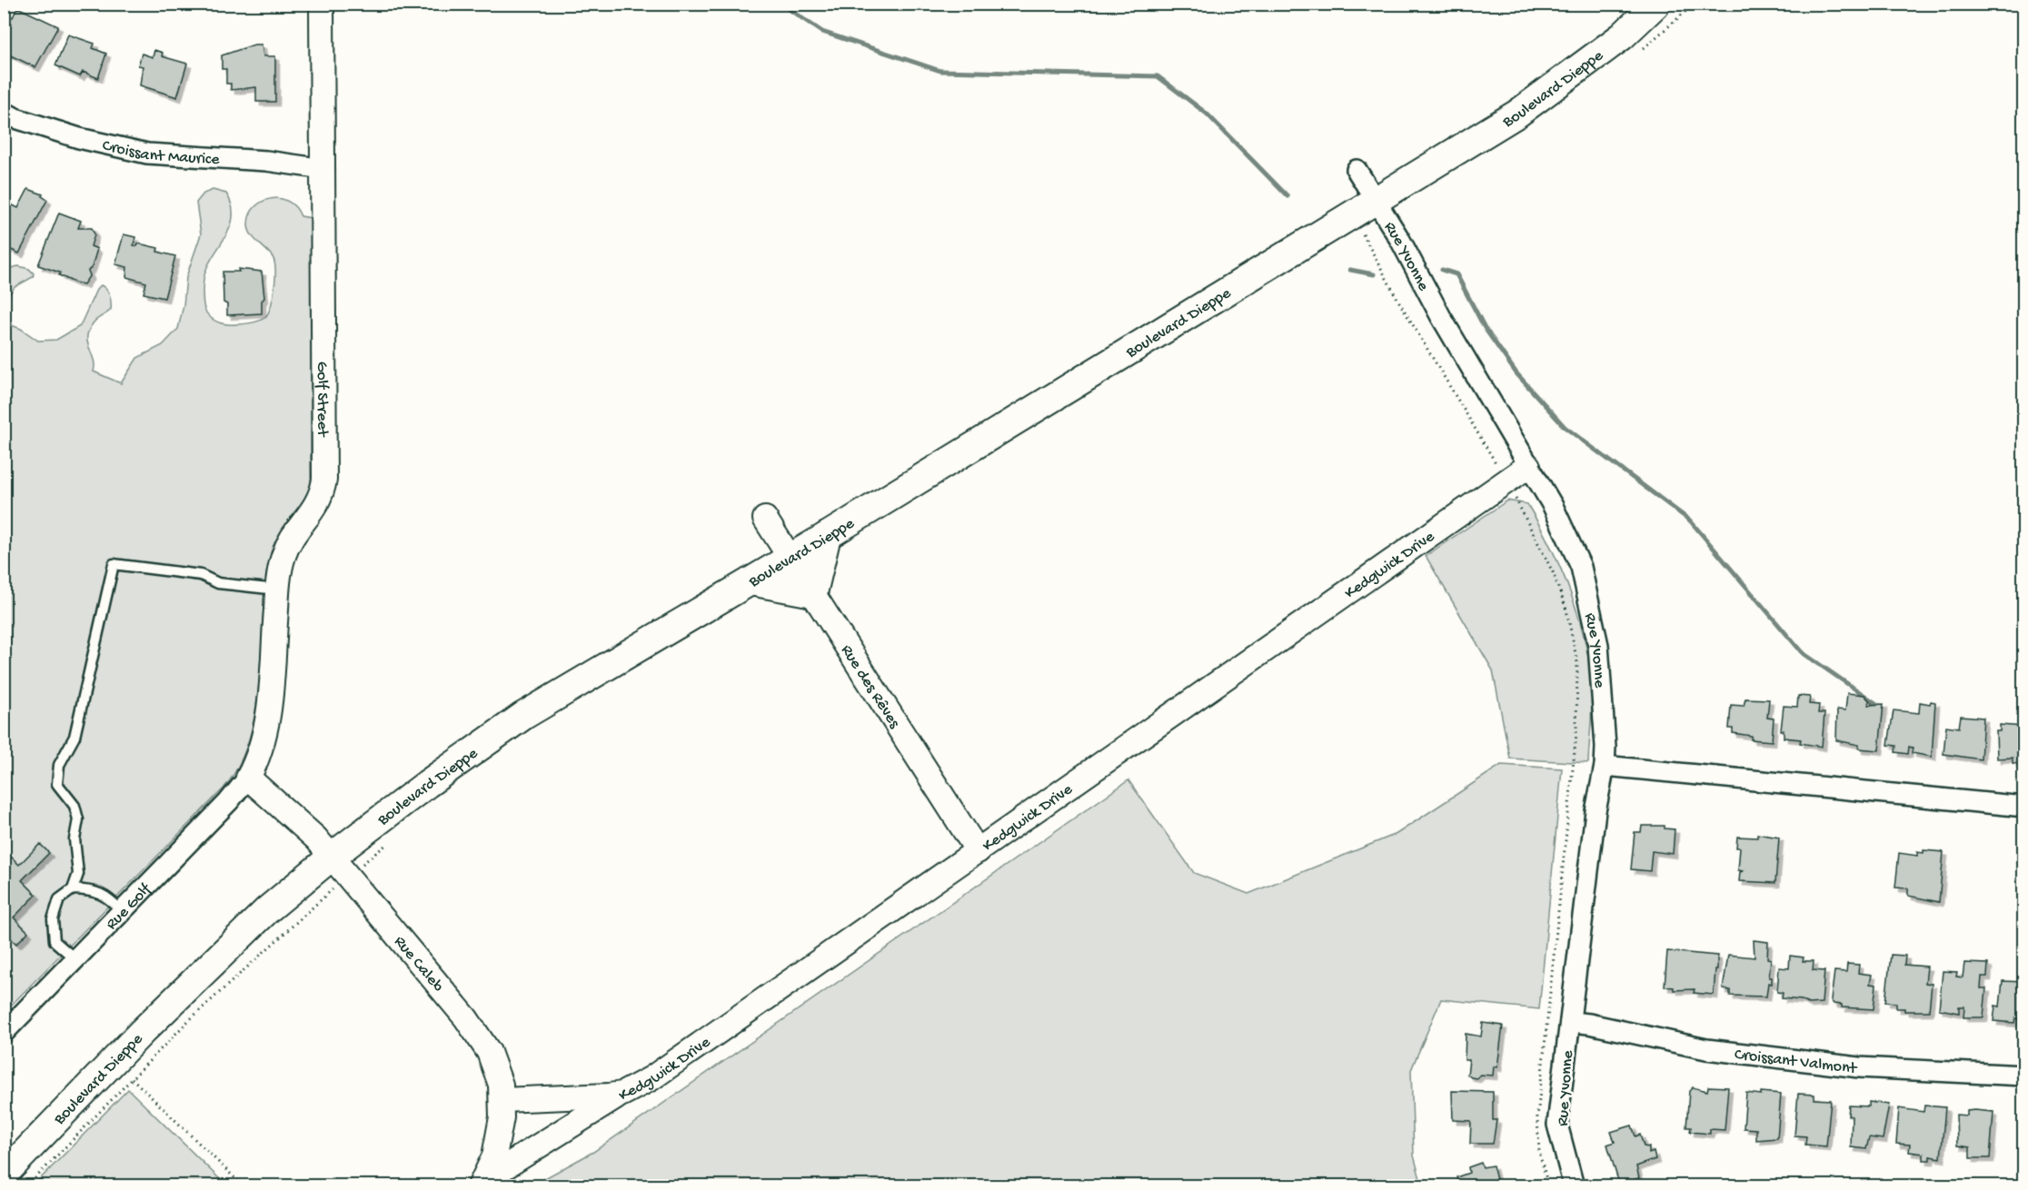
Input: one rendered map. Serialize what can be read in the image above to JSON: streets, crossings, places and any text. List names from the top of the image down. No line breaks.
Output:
{"streets":{"main road":["Boulevard Dieppe"],"street":["Croissant Maurice","Rue Yvonne","Golf Street","Kedgwick Drive","Rue des Rêves","Rue Golf","Rue Caleb","Croissant Valmont"]},"crossings":[["Boulevard Dieppe","Rue Yvonne"],["Boulevard Dieppe","Rue des Rêves"],["Boulevard Dieppe","Rue Caleb"],["Croissant Maurice","Golf Street"],["Rue Yvonne","Kedgwick Drive"],["Rue Yvonne","Croissant Valmont"],["Golf Street","Rue Golf"],["Golf Street","Rue Caleb"],["Kedgwick Drive","Rue des Rêves"],["Kedgwick Drive","Rue Caleb"],["Rue Golf","Rue Caleb"]]}
